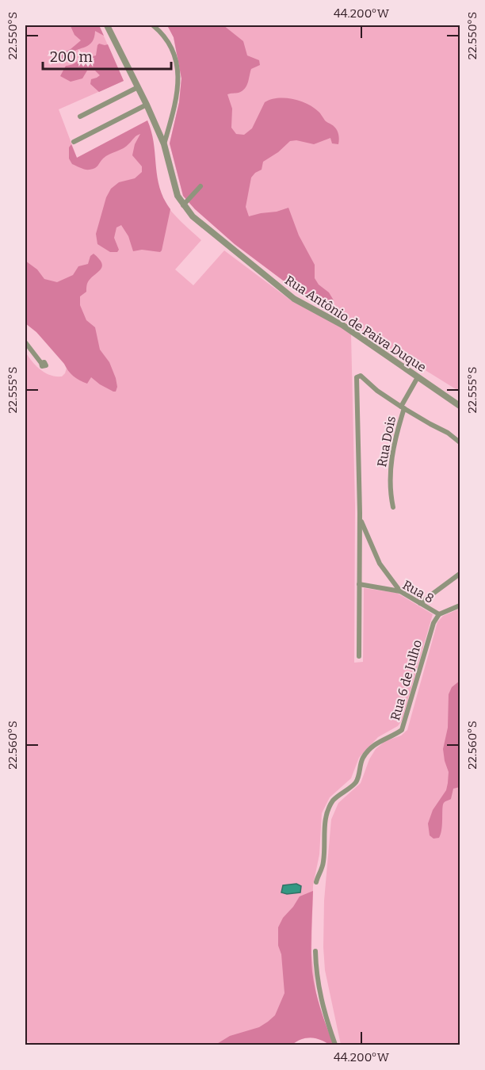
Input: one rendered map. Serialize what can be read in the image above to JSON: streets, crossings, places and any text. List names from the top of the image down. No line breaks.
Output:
{"streets":{"street":["Rua Antônio de Paiva Duque","Rua Dois","Rua 8","Rua 6 de Julho"]},"crossings":[["Rua Antônio de Paiva Duque","Rua Dois"],["Rua 8","Rua 6 de Julho"]],"scale_bar":"200 m","coordinates":["44.200°W","22.550°S","22.555°S","22.560°S"]}
